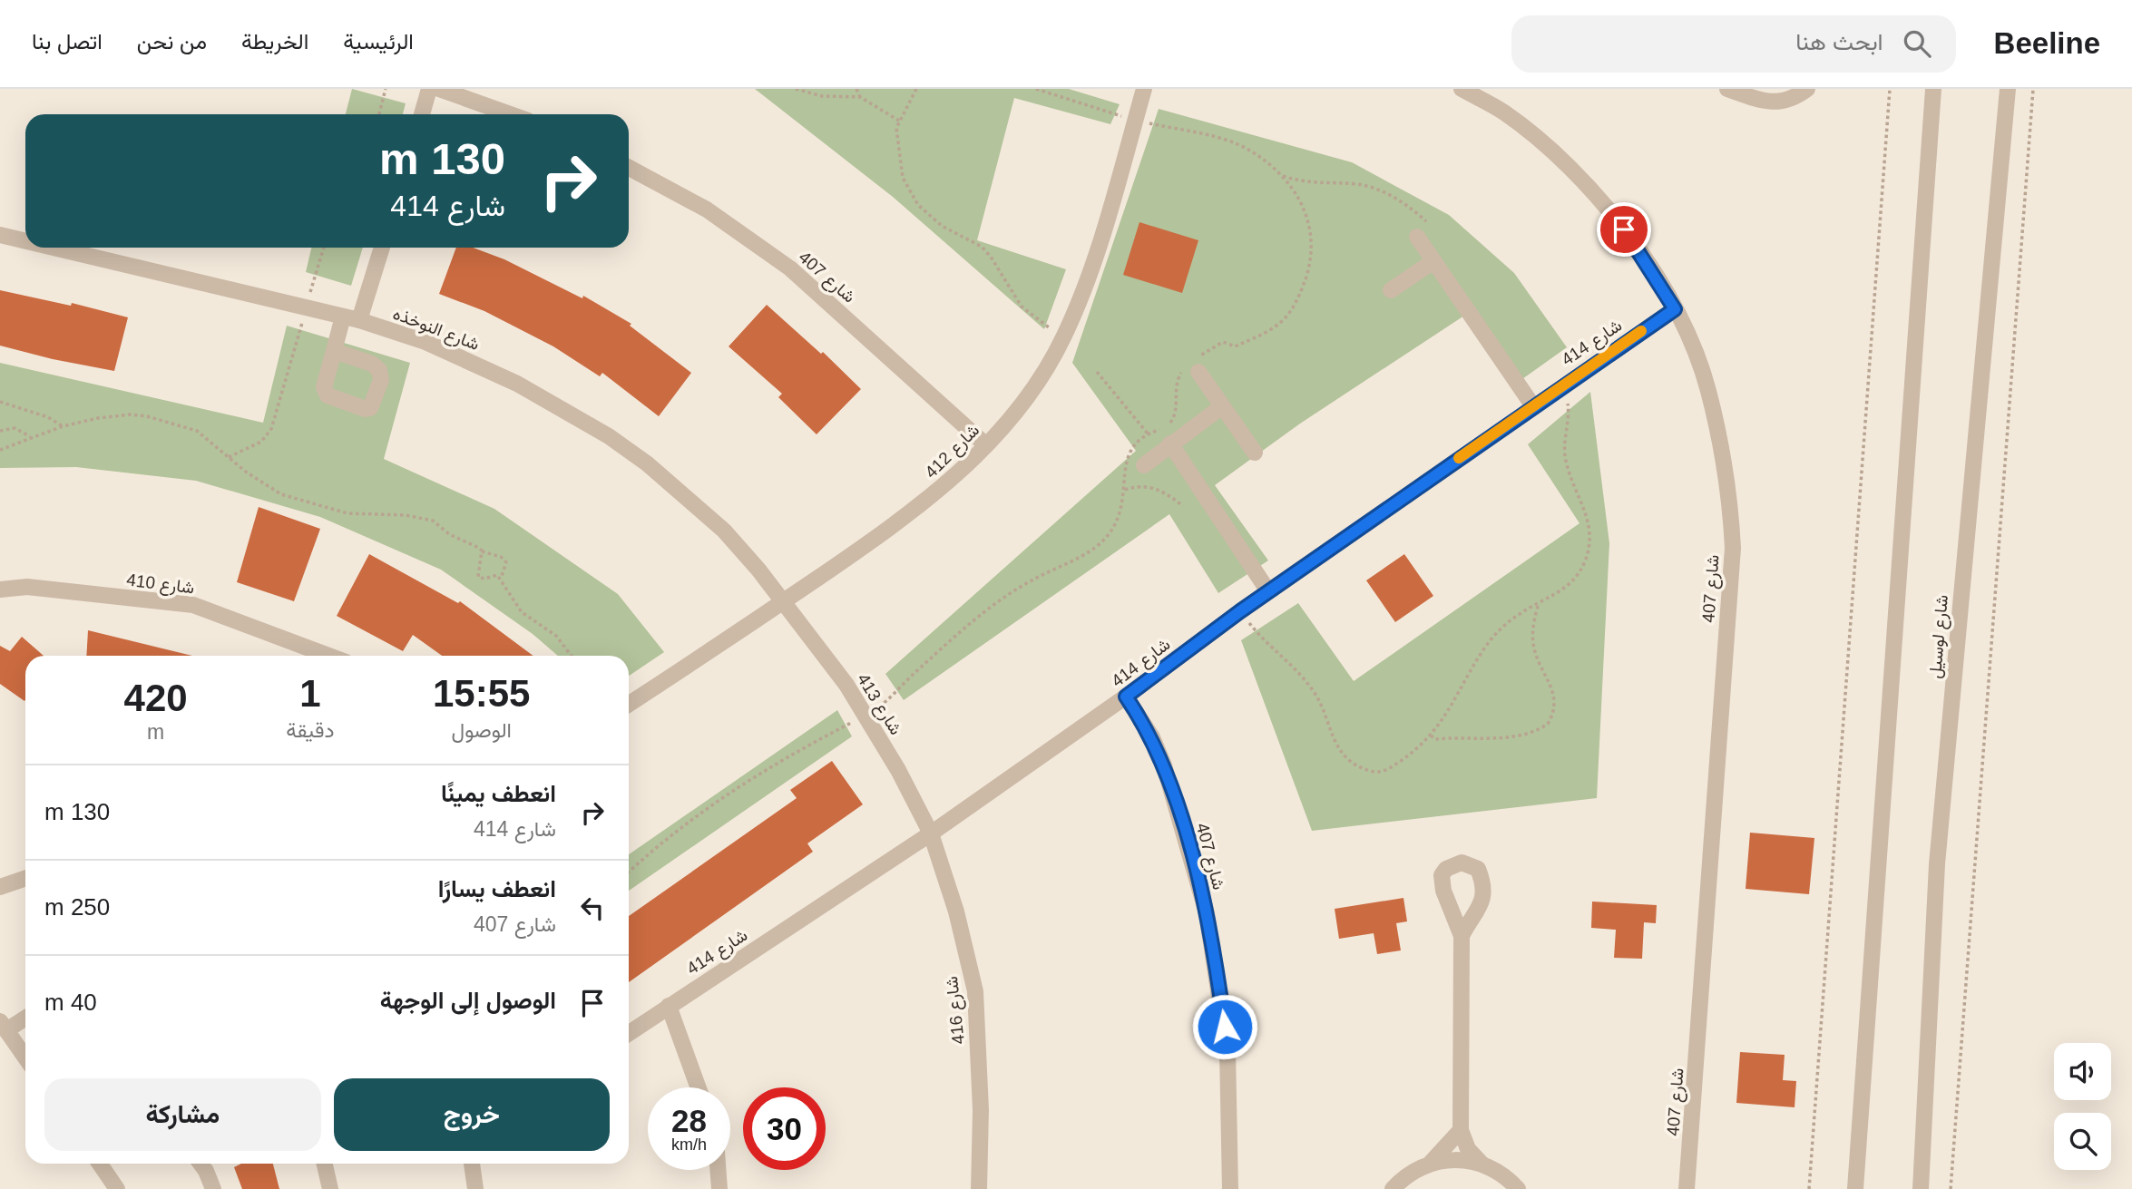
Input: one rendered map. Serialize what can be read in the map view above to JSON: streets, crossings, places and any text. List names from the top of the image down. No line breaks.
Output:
{"streets":{"street":["شارع 407","شارع النوخذه","شارع 414","شارع 412","شارع 410","شارع لوسيل","شارع 413","شارع 416"]},"crossings":[["شارع 407","شارع 414"],["شارع 407","شارع 412"],["شارع النوخذه","شارع 412"],["شارع النوخذه","شارع 413"],["شارع 414","شارع 413"],["شارع 414","شارع 416"],["شارع 412","شارع 413"],["شارع 413","شارع 416"]],"page":{"header":"Beeline","search":"ابحث هنا","nav":["الرئيسية","الخريطة","من نحن","اتصل بنا"],"turn":["130 m","شارع 414"],"eta":["15:55","الوصول","1","دقيقة","420","m"],"list":[{"name":"انعطف يمينًا","note":"شارع 414","value":"130 m"},{"name":"انعطف يسارًا","note":"شارع 407","value":"250 m"},{"name":"الوصول إلى الوجهة","value":"40 m"}],"buttons":["خروج","مشاركة"],"speed":"28 km/h","limit":"30"}}
